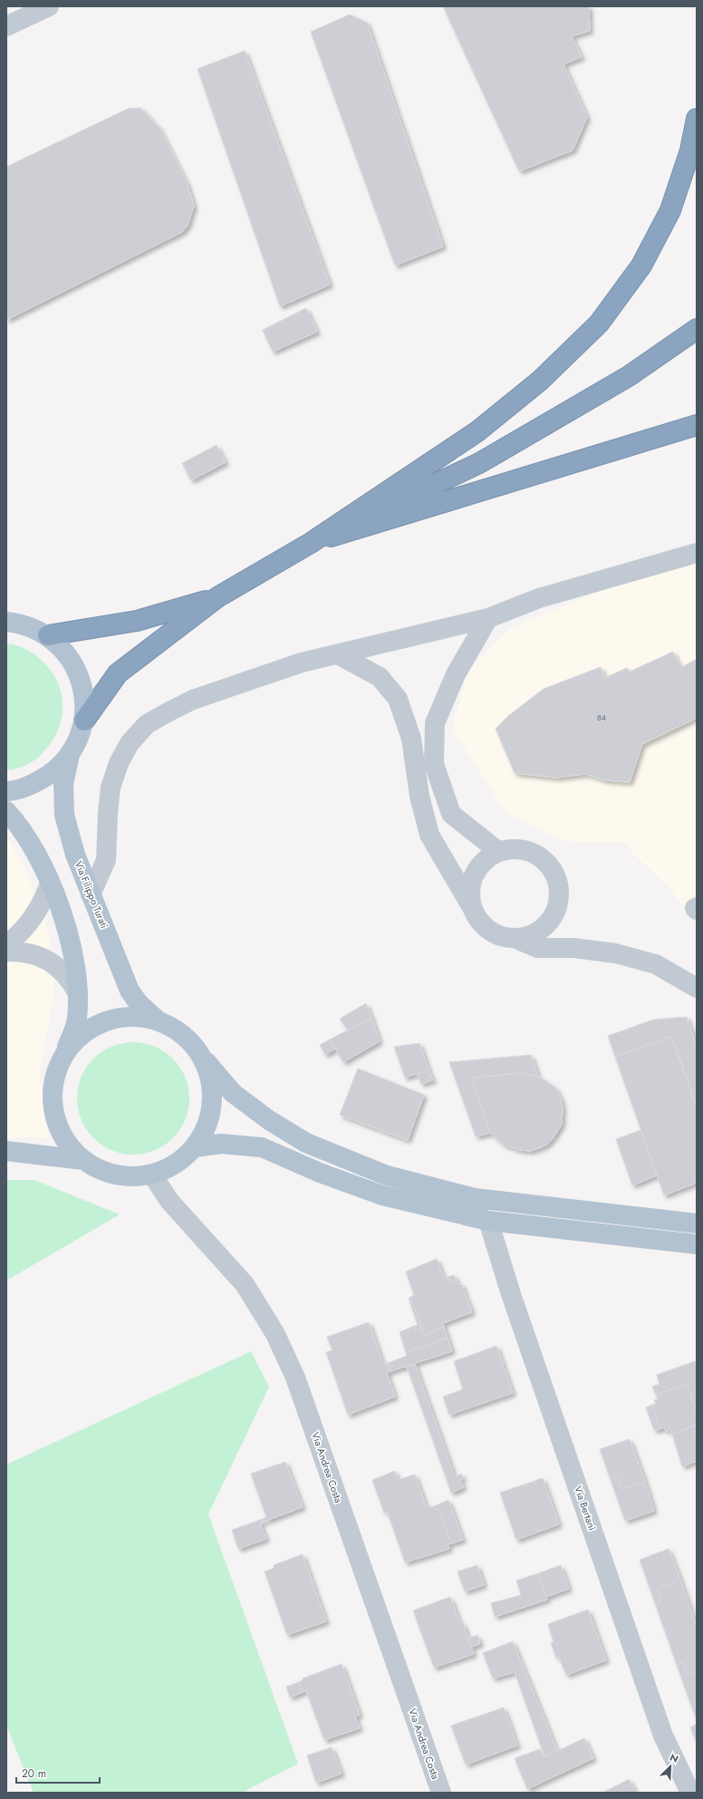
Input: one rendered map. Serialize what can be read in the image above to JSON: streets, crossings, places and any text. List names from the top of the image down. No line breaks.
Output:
{"streets":{"main road":["Via Filippo Turati"],"street":["Via Andrea Costa","Via Bertani"]},"house_numbers":["84"],"scale_bar":"20 m","north":"top right"}
